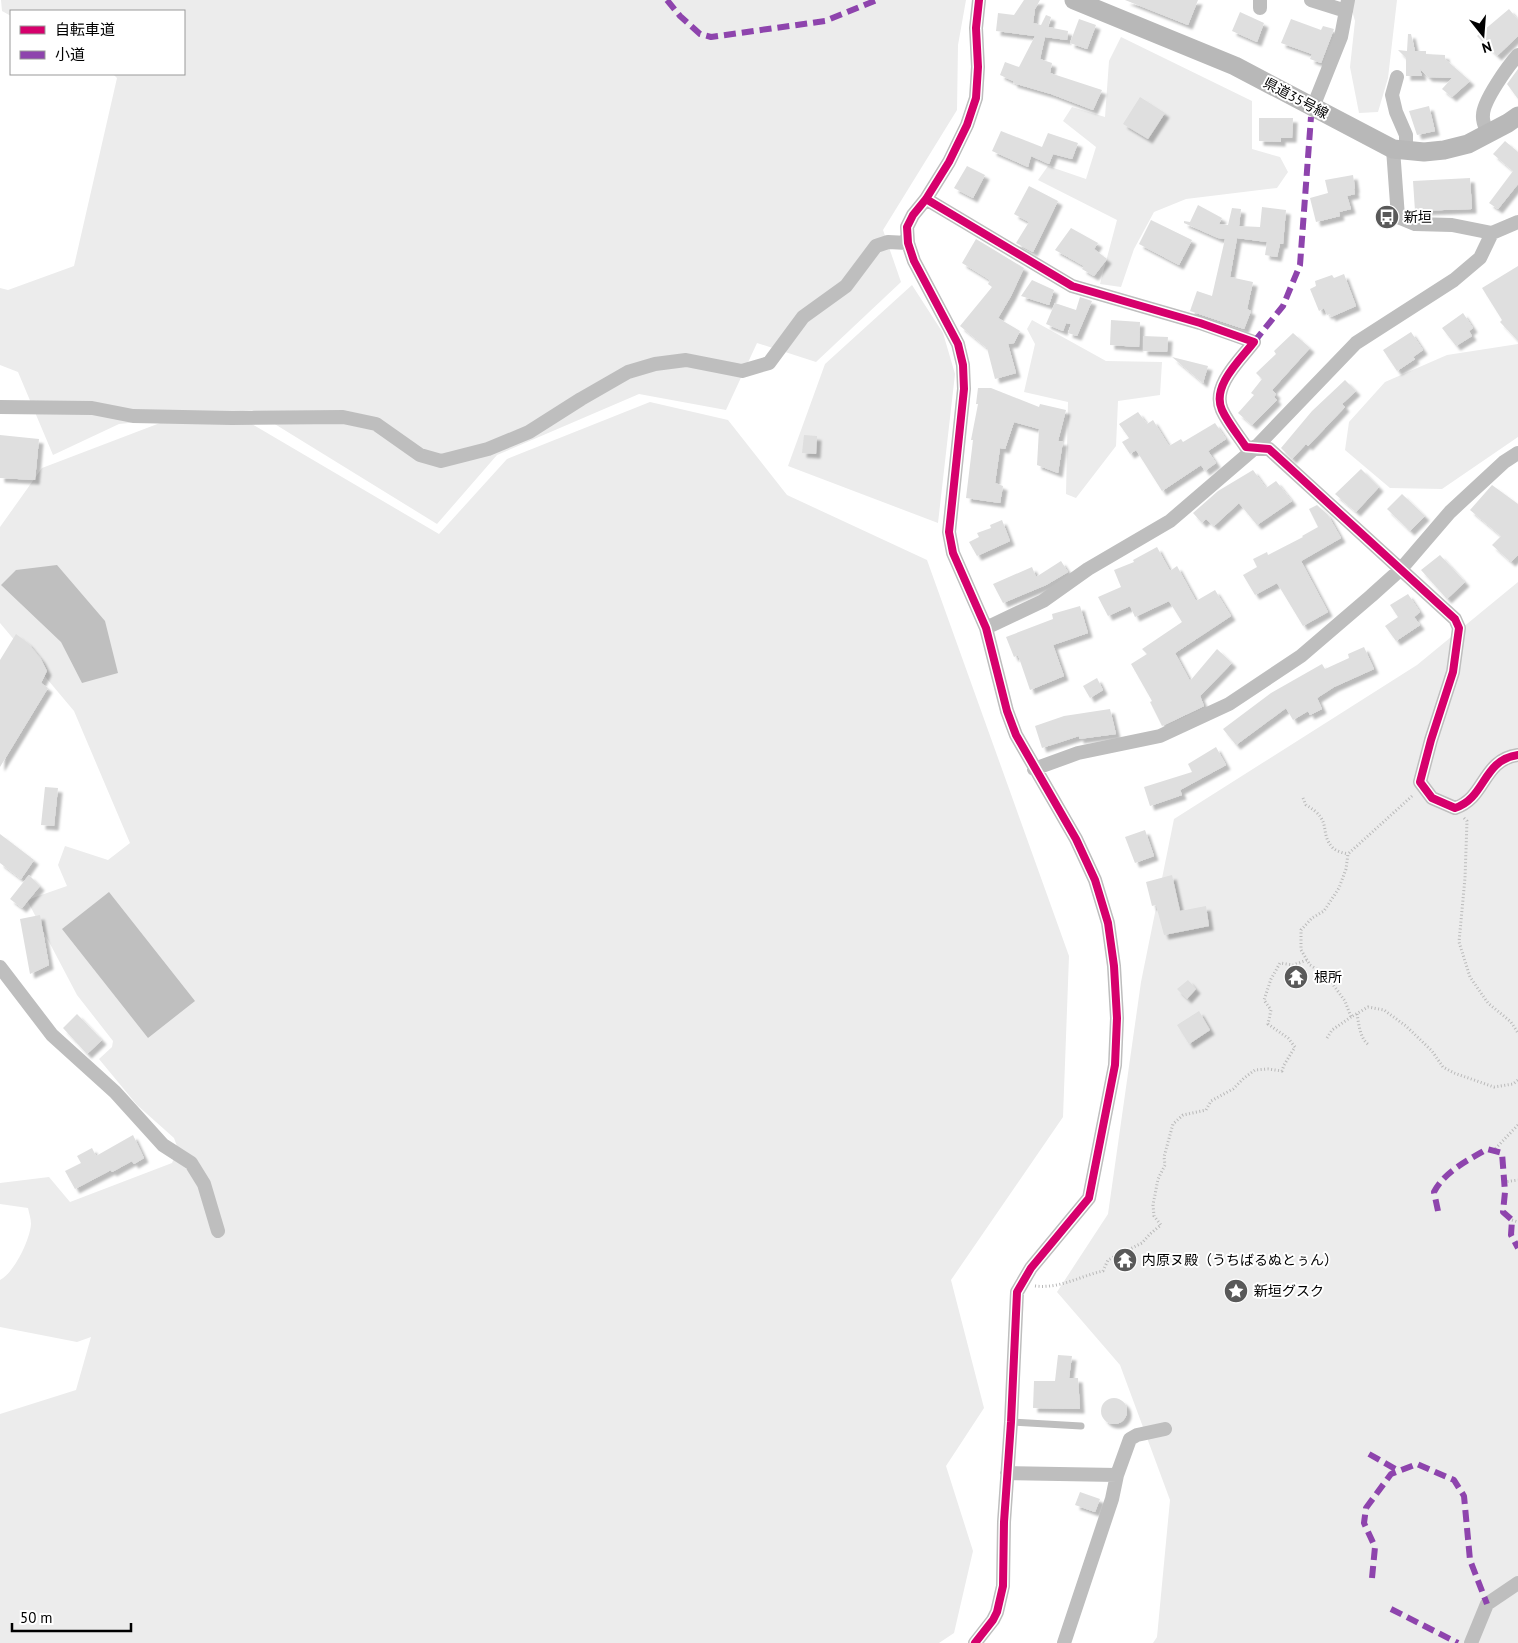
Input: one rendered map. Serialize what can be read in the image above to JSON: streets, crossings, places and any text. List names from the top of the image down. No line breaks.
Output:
{"streets":{"main road":["県道35号線"]},"places":{"bus stop":["新垣"],"temple":["根所","内原ヌ殿（うちばるぬとぅん）"],"place":["新垣グスク"]},"legend":["自転車道","小道"],"scale_bar":"50 m","north":"bottom"}
